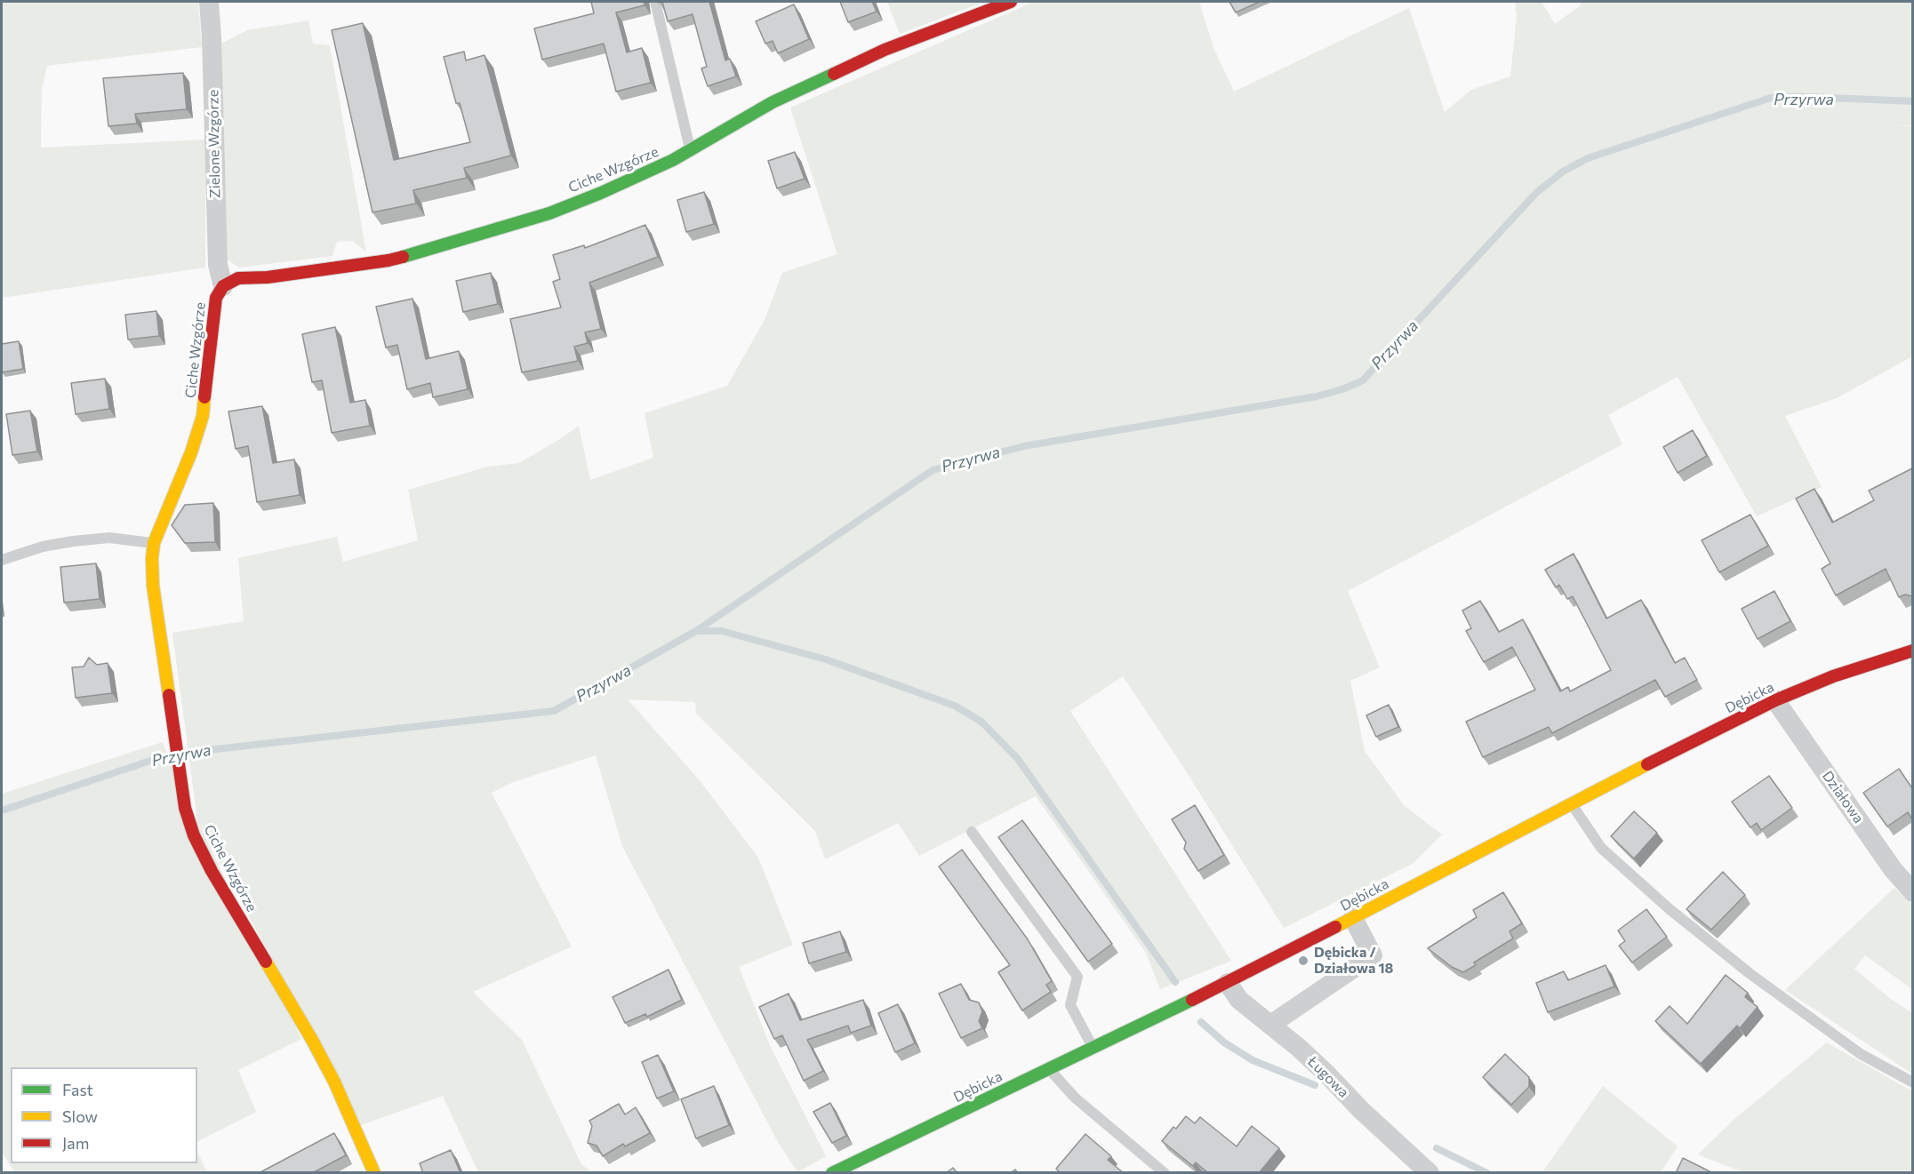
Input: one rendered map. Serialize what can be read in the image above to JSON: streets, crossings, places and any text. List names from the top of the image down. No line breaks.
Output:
{"streets":{"street":["Zielone Wzgórze","Ciche Wzgórze","Dębicka","Działowa","Ługowa"]},"crossings":[["Zielone Wzgórze","Ciche Wzgórze"],["Dębicka","Działowa"],["Dębicka","Ługowa"]],"water":["Przyrwa"],"places":["Dębicka / Działowa 18"],"legend":["Fast","Slow","Jam"]}
